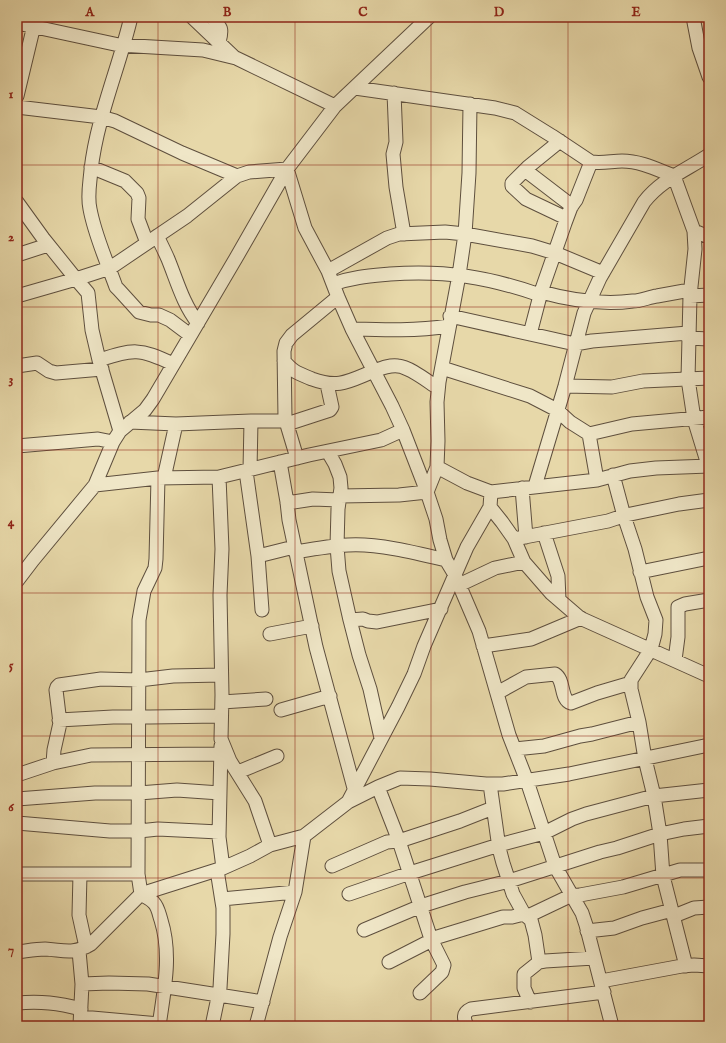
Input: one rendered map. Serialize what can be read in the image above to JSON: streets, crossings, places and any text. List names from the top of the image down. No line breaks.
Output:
{"grid":{"columns":["A","B","C","D","E"],"rows":["1","2","3","4","5","6","7"]}}
